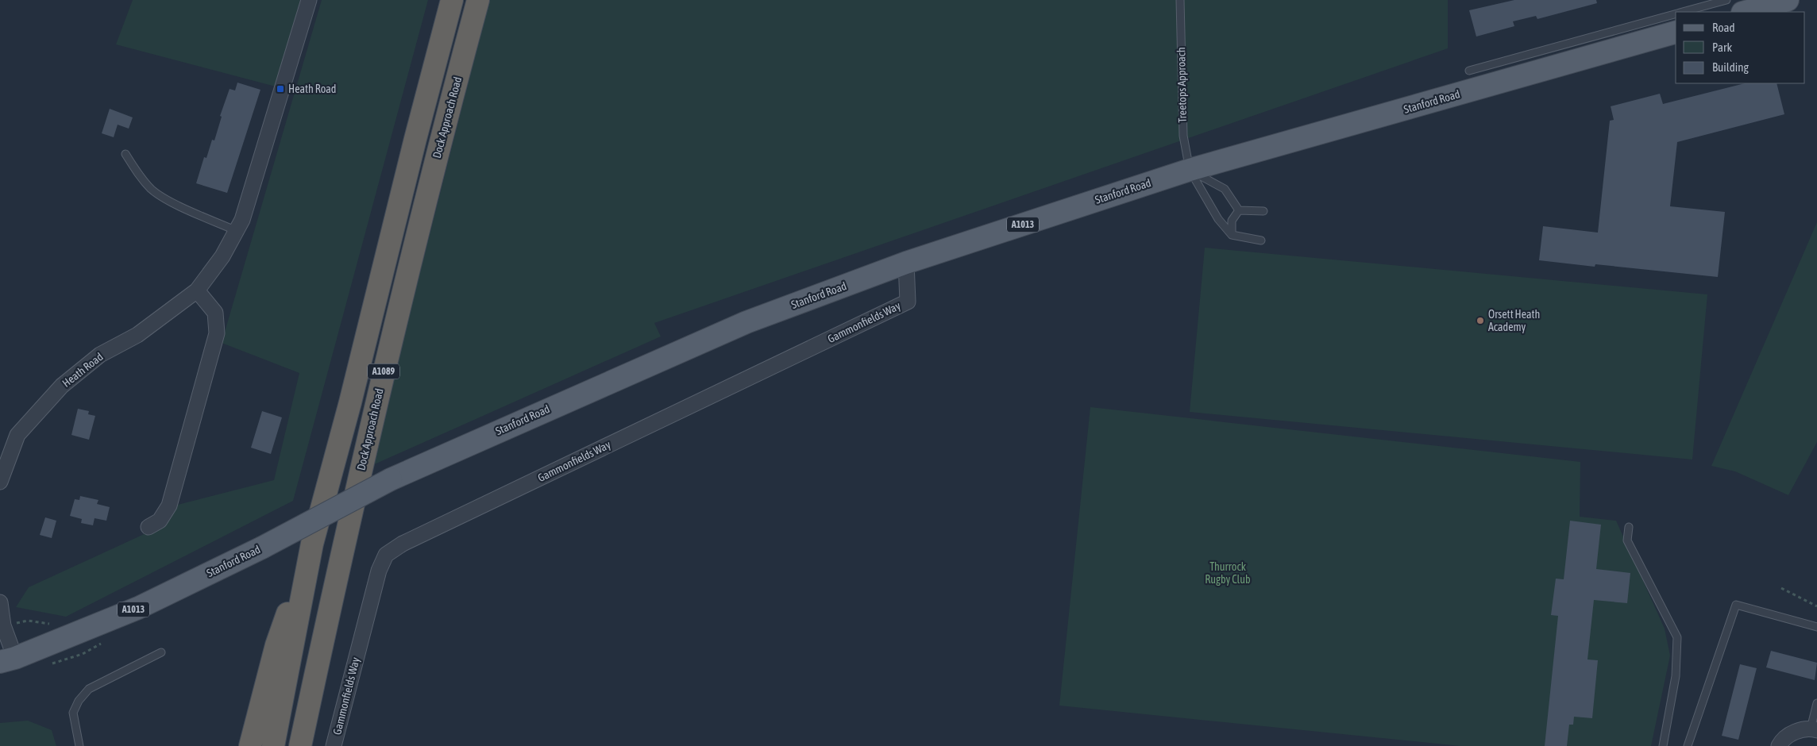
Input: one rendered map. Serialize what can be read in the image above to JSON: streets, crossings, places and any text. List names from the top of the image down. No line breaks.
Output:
{"streets":{"highway":["Dock Approach Road","A1089"],"main road":["Stanford Road","A1013"],"street":["Gammonfields Way","Heath Road"],"lane":["Treetops Approach"]},"crossings":[["Treetops Approach","Stanford Road"],["Stanford Road","Gammonfields Way"]],"parks":["Thurrock Rugby Club"],"places":{"transit":["Heath Road"],"other":["Orsett Heath Academy"]},"legend":["Road","Park","Building"]}
